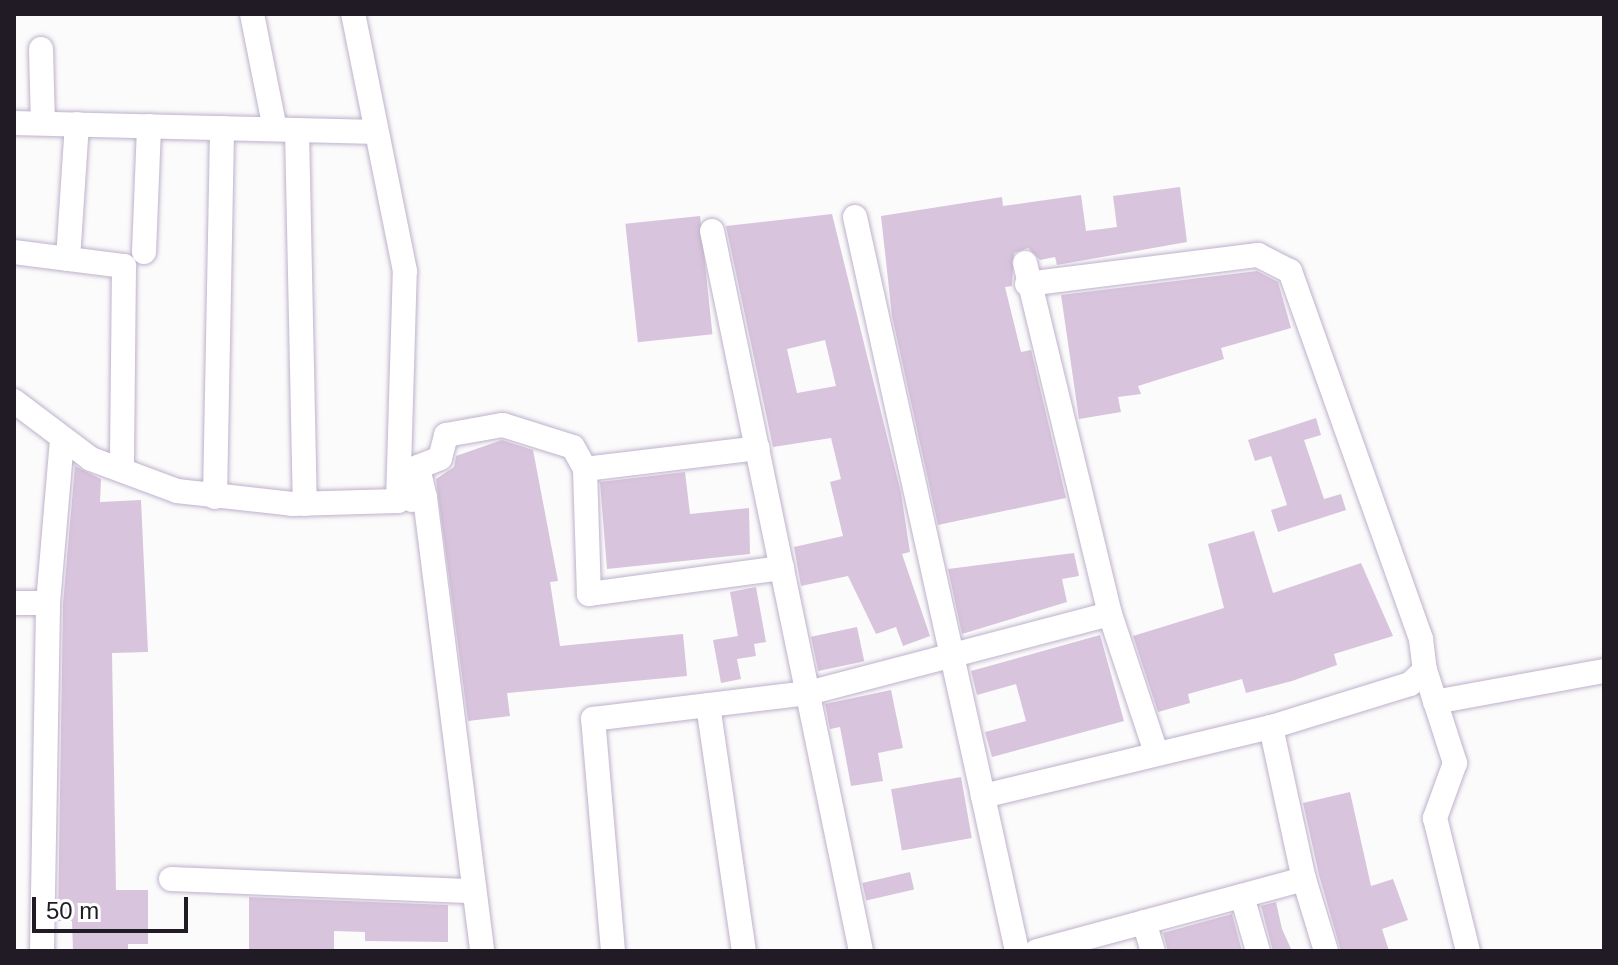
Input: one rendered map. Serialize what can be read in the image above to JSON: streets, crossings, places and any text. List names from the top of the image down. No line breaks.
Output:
{"scale_bar":"50 m"}
